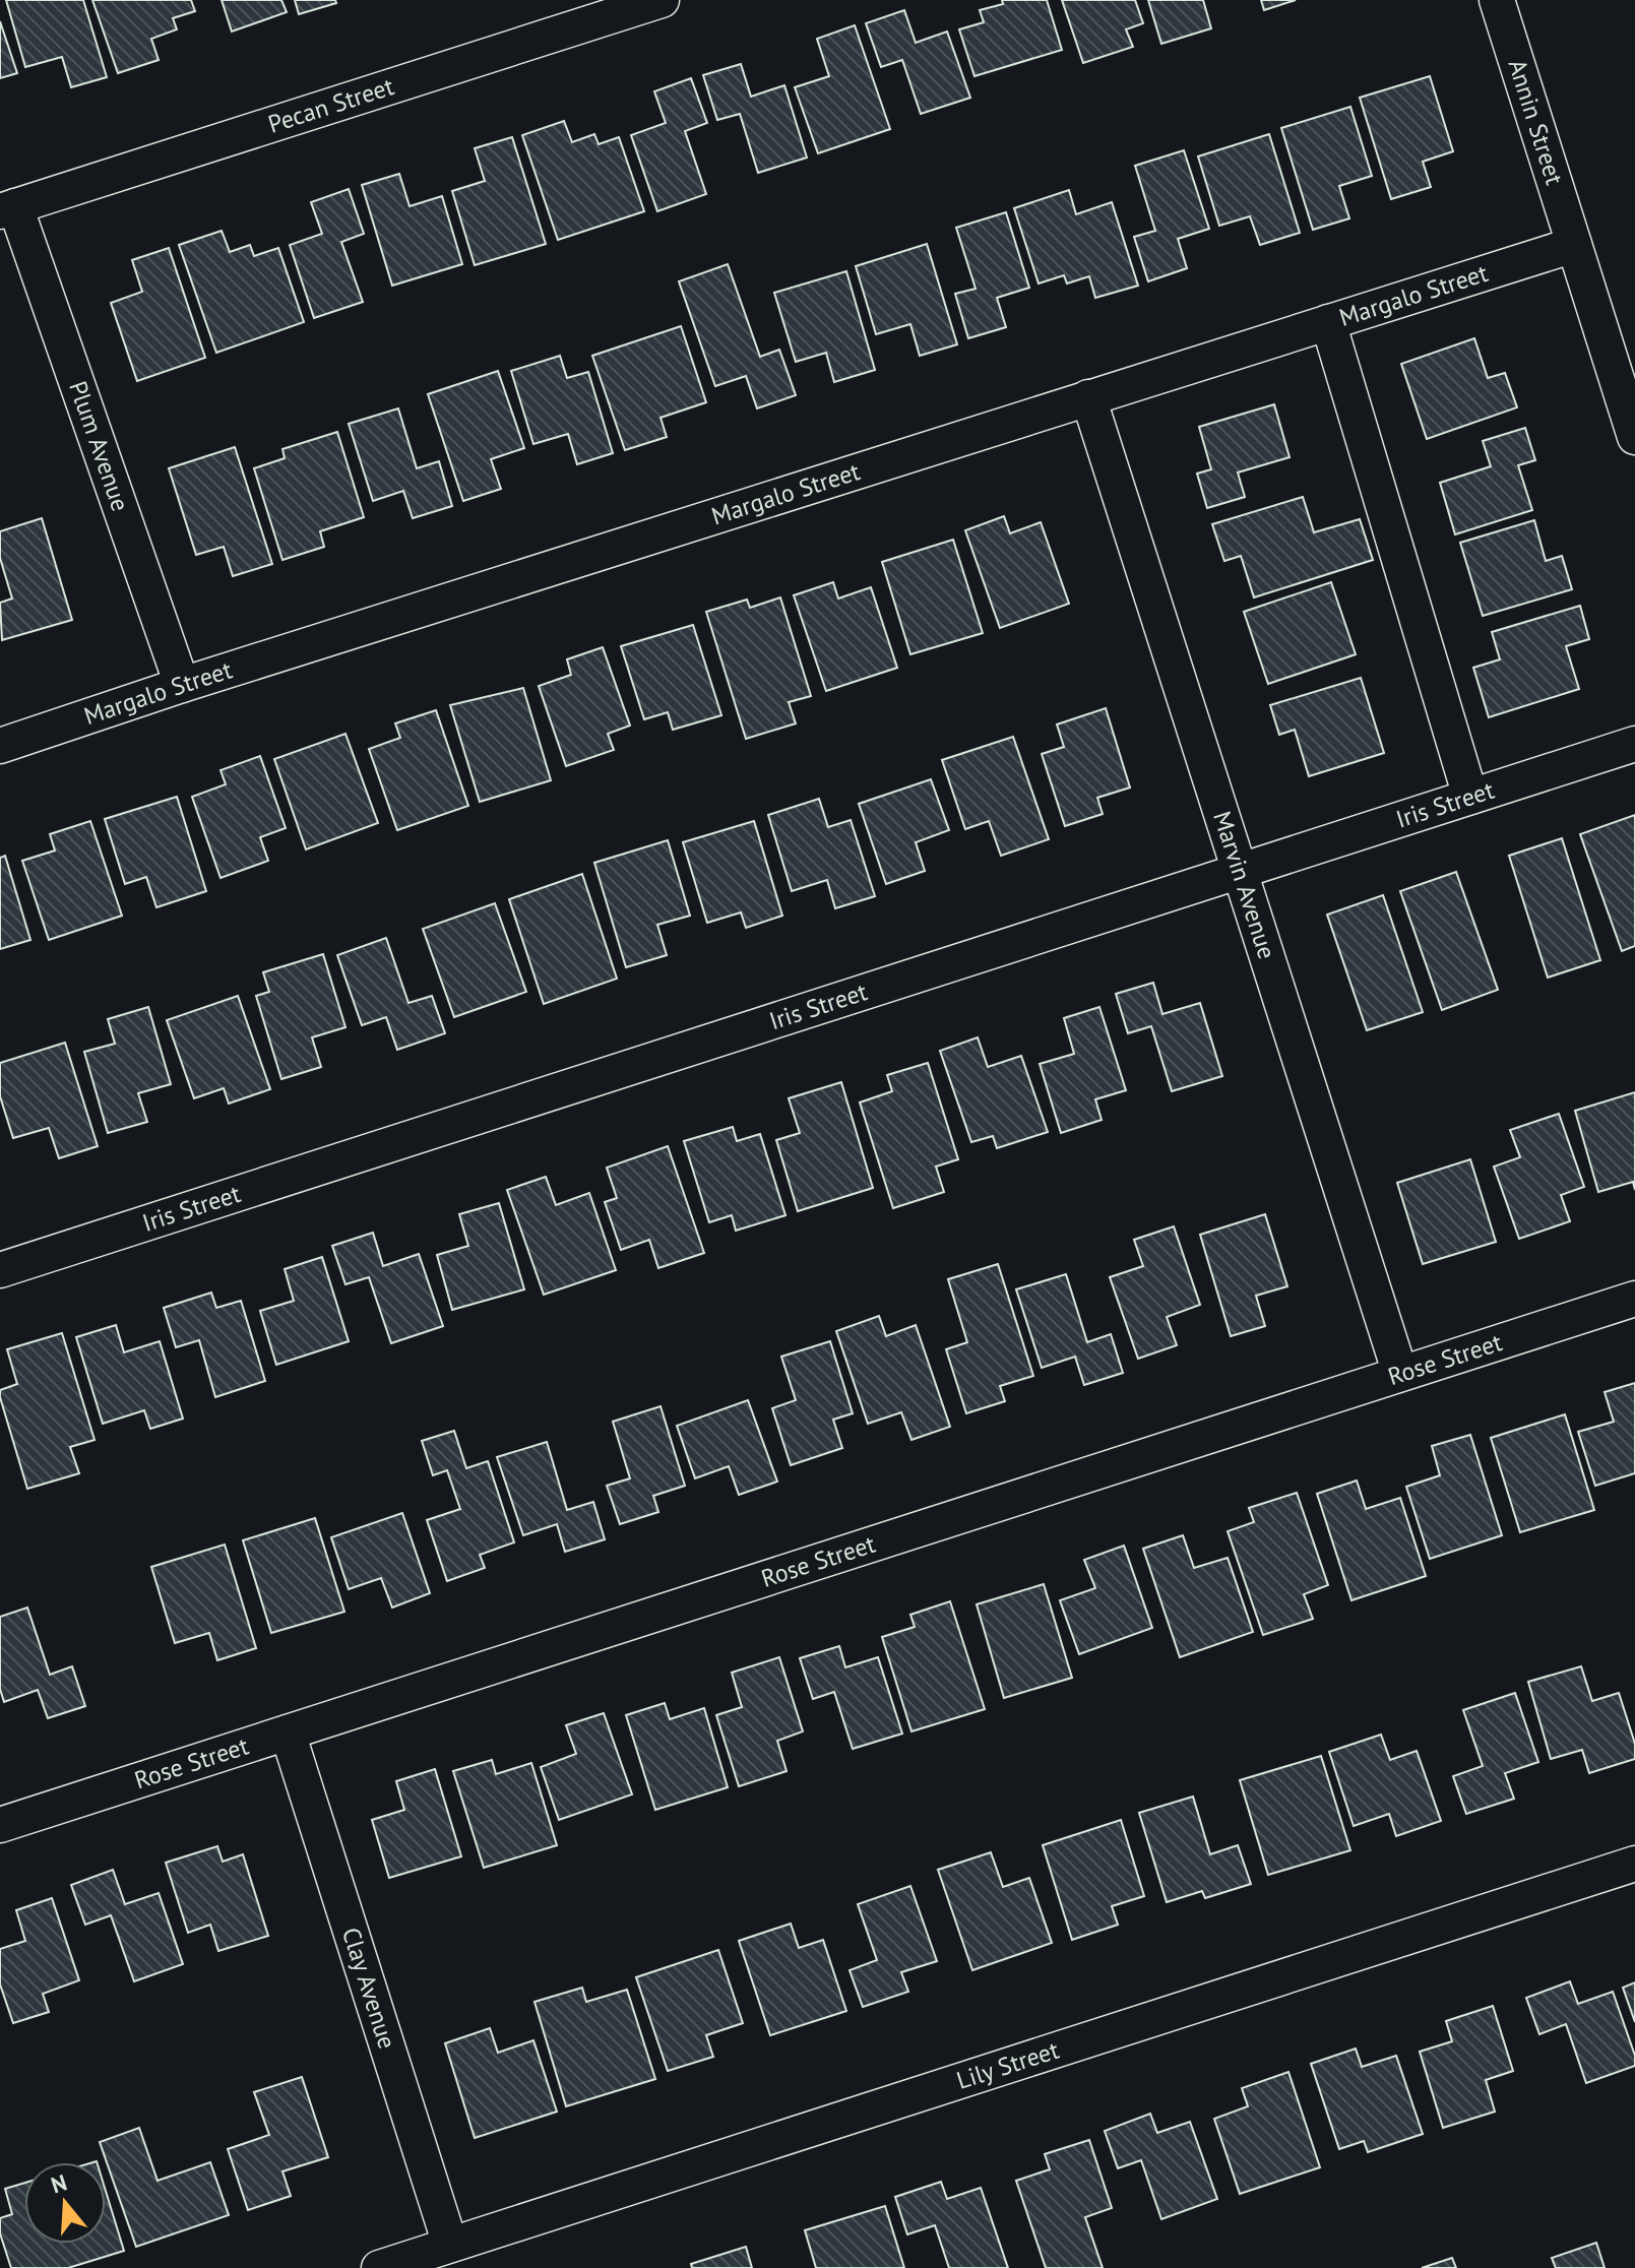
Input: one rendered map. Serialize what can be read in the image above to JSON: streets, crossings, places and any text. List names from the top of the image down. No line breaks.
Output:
{"streets":{"street":["Pecan Street","Annin Street","Margalo Street","Plum Avenue","Iris Street","Marvin Avenue","Rose Street","Clay Avenue","Lily Street"]},"crossings":[["Pecan Street","Plum Avenue"],["Annin Street","Margalo Street"],["Margalo Street","Plum Avenue"],["Margalo Street","Marvin Avenue"],["Iris Street","Marvin Avenue"],["Marvin Avenue","Rose Street"],["Rose Street","Clay Avenue"],["Clay Avenue","Lily Street"]],"north":"top"}
